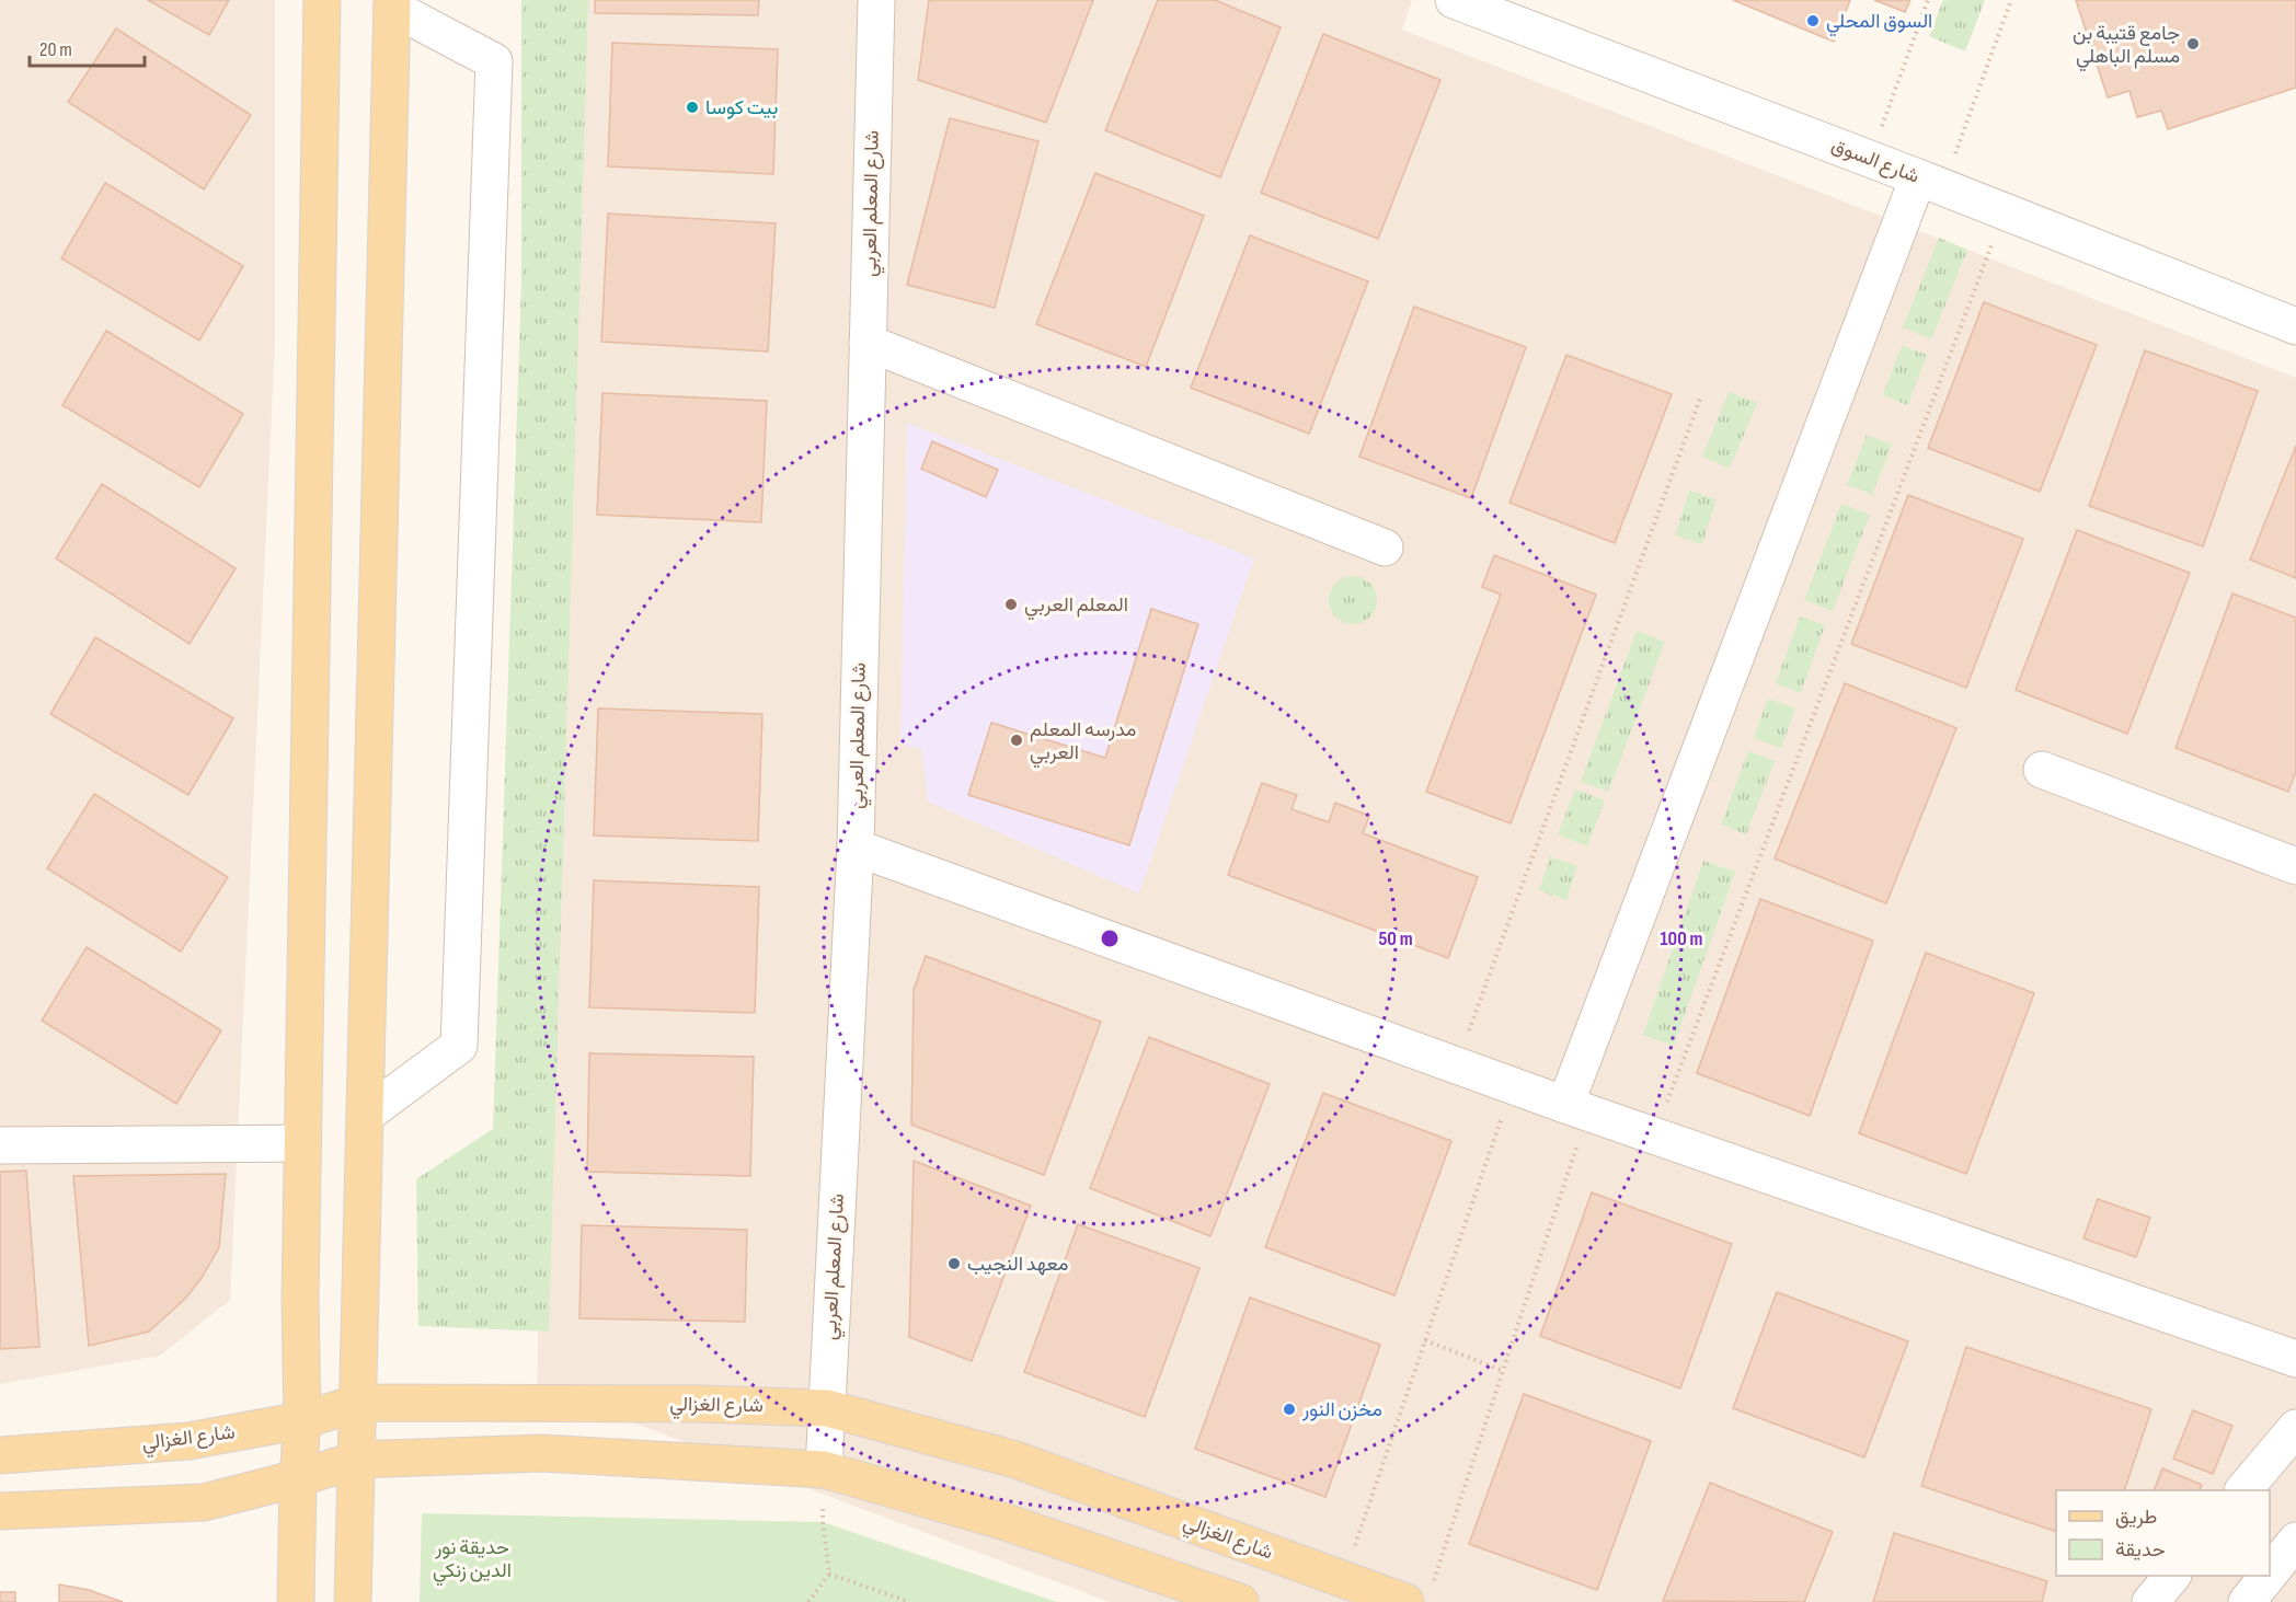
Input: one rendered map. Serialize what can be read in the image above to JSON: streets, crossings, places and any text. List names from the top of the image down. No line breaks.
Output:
{"streets":{"main road":["شارع الغزالي"],"street":["شارع السوق","شارع المعلم العربي"]},"crossings":[["شارع المعلم العربي","شارع الغزالي"]],"parks":["حديقة نور الدين زنكي"],"places":["السوق المحلي","جامع قتيبة بن مسلم الباهلي","بيت كوسا","المعلم العربي","مدرسه المعلم العربي","معهد النجيب","مخزن النور"],"legend":["طريق","حديقة"],"scale_bar":"20 m","rings":["50 m","100 m"]}
